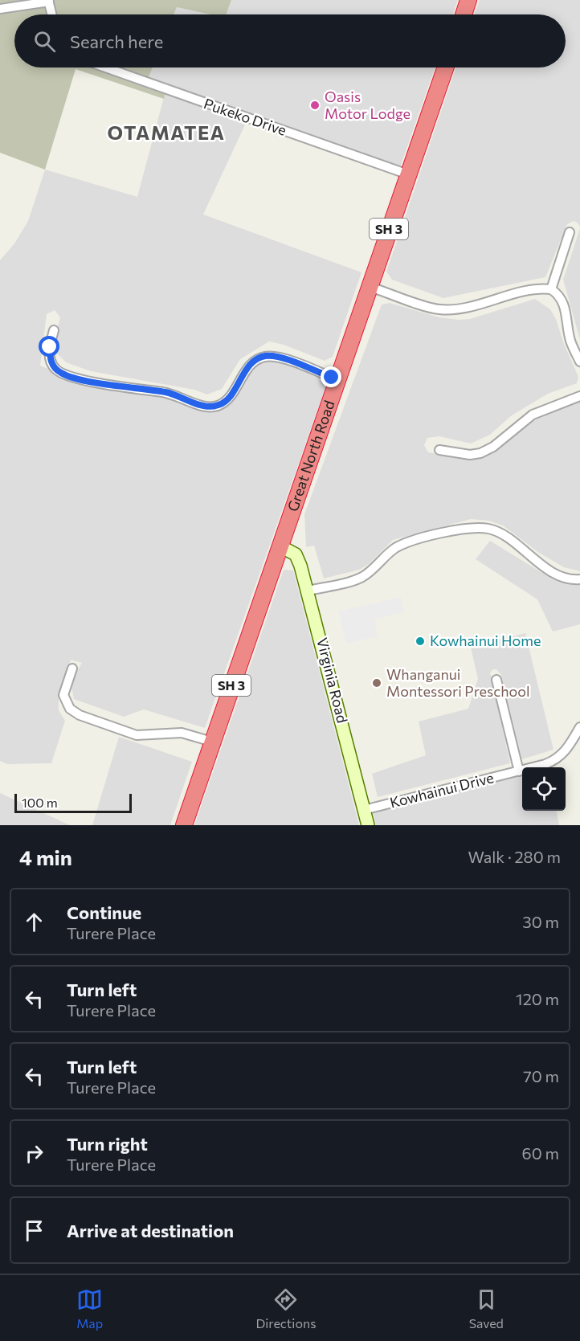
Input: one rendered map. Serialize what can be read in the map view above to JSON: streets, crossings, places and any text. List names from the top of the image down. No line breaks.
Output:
{"streets":{"highway":["SH 3","Great North Road"],"street":["Pukeko Drive","Virginia Road","Kowhainui Drive"]},"crossings":[["Pukeko Drive","Great North Road"],["Great North Road","Virginia Road"],["Virginia Road","Kowhainui Drive"]],"districts":["OTAMATEA"],"places":["Oasis Motor Lodge","Kowhainui Home","Whanganui Montessori Preschool"],"scale_bar":"100 m","page":{"search":"Search here","scale":"100 m","heading":["4 min","Walk · 280 m"],"list":[["Continue","Turere Place","30 m"],["Turn left","Turere Place","120 m"],["Turn left","Turere Place","70 m"],["Turn right","Turere Place","60 m"],"Arrive at destination"],"nav":["Map","Directions","Saved"]}}
